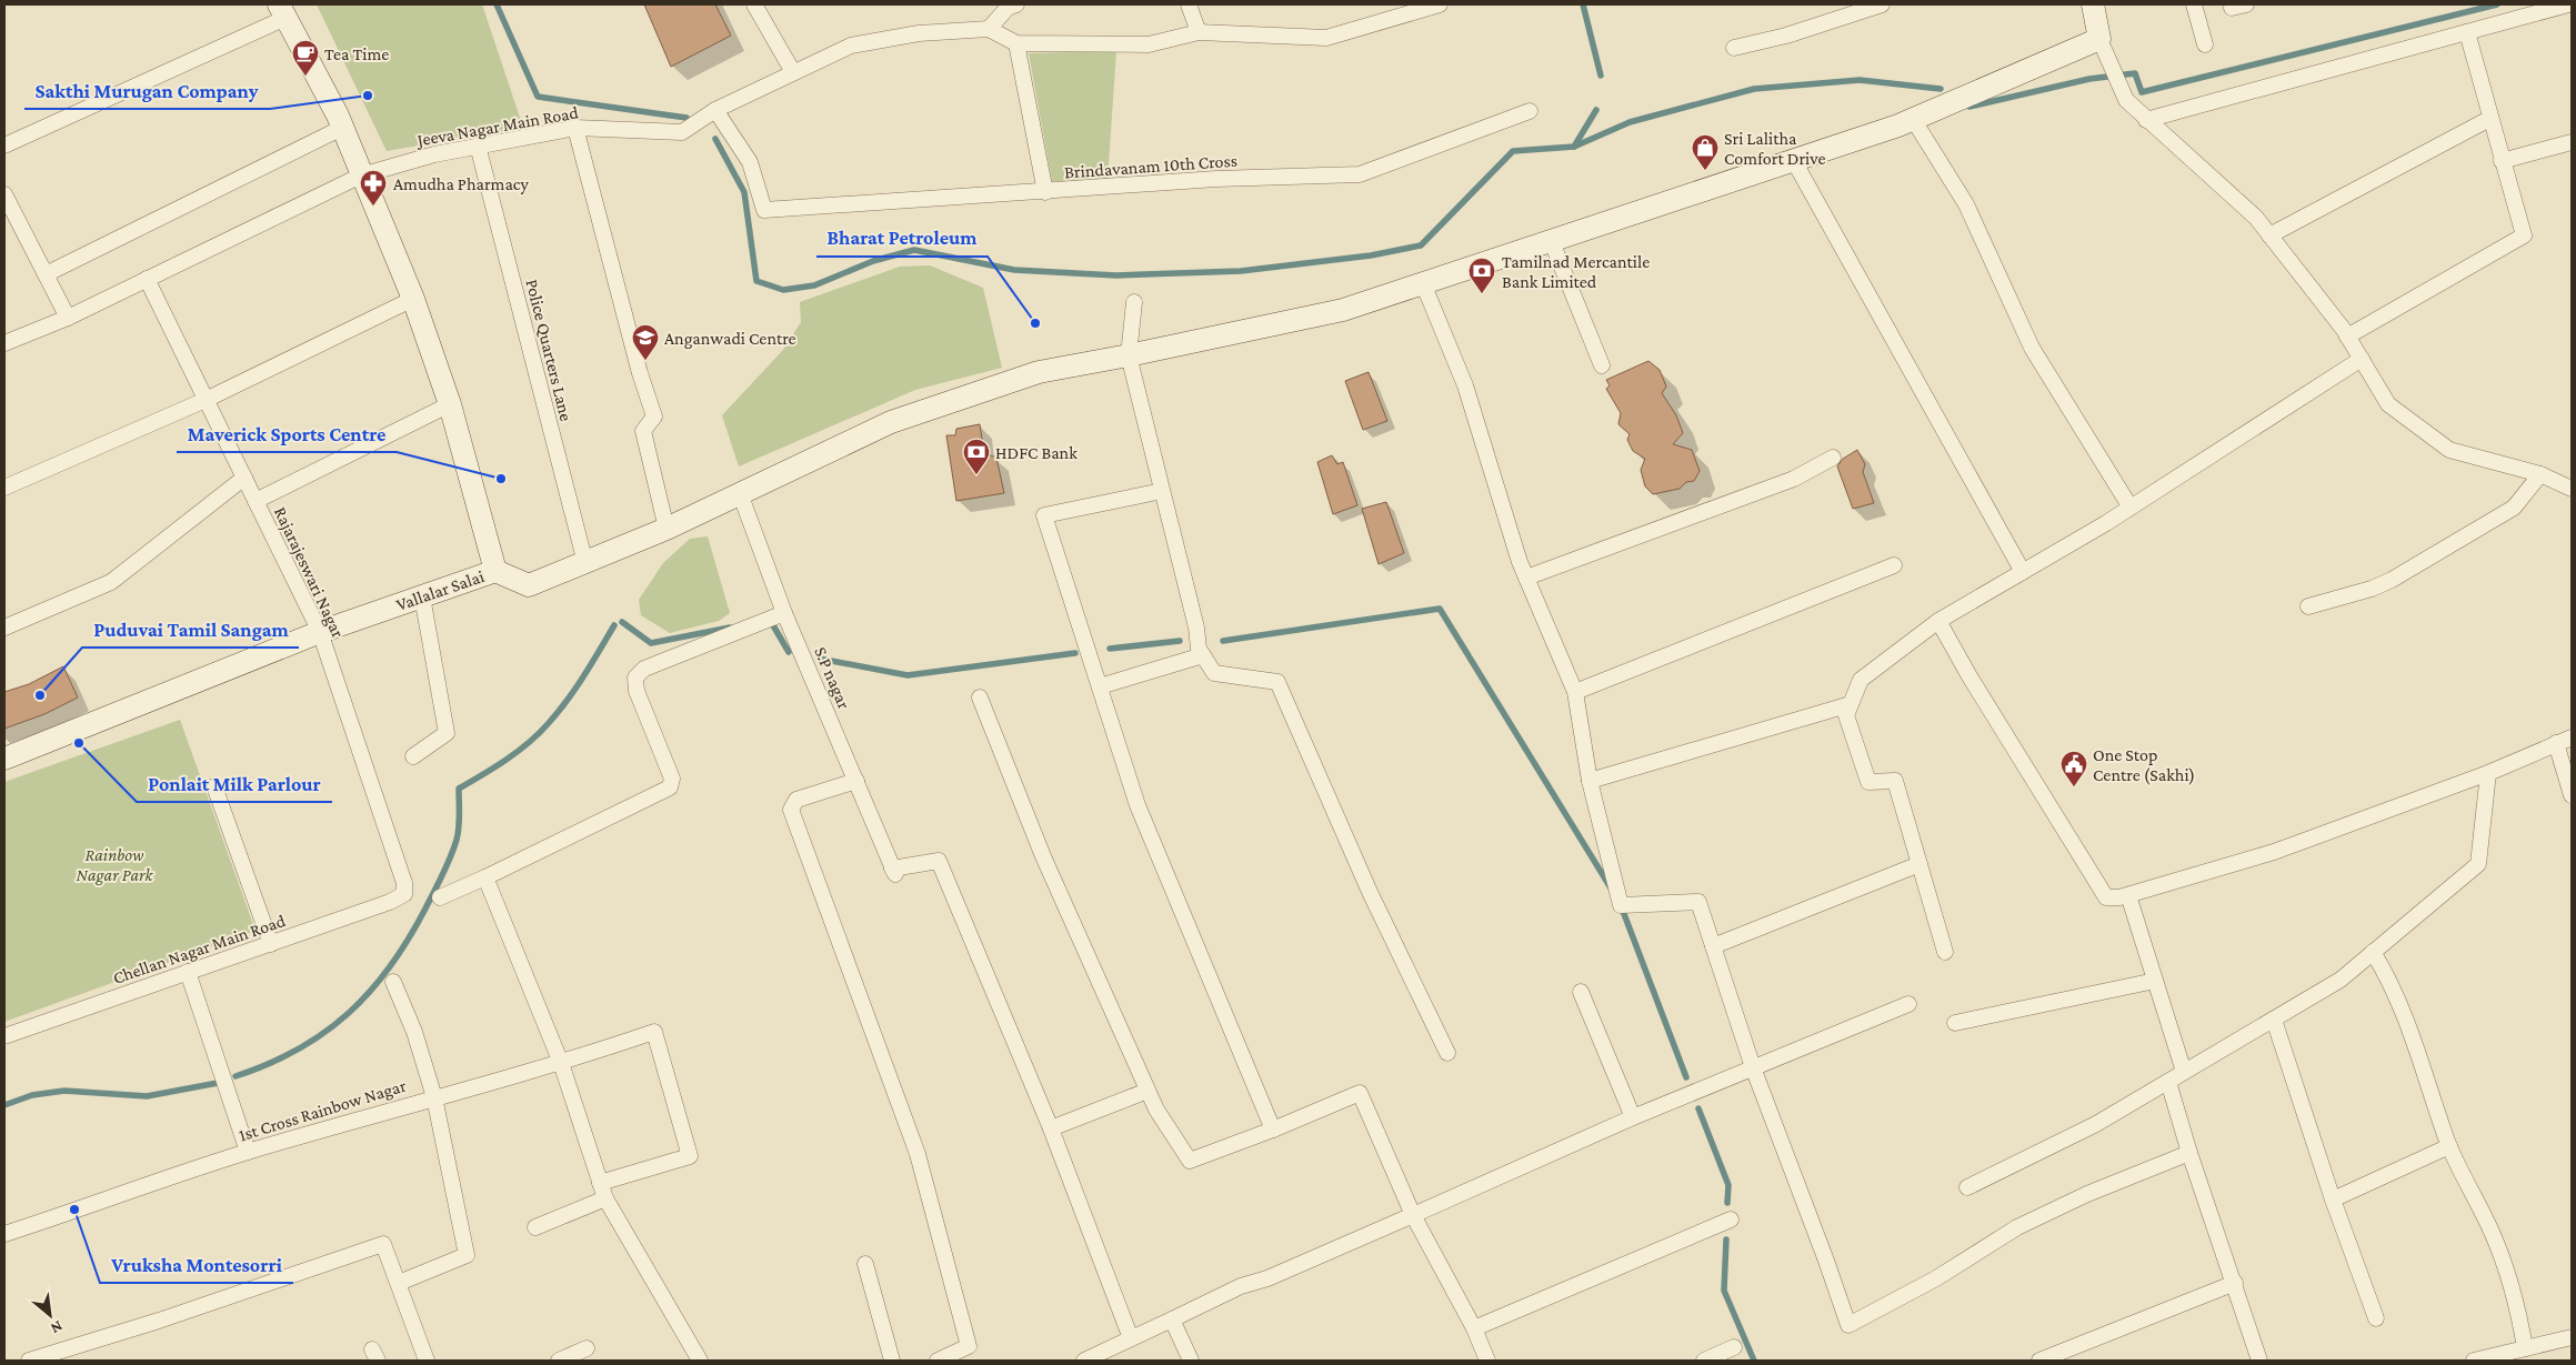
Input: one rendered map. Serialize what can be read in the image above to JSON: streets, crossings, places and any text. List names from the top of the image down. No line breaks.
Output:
{"streets":{"street":["Jeeva Nagar Main Road","Brindavanam 10th Cross","Police Quarters Lane","Rajarajeswari Nagar","Vallalar Salai","S.P nagar","Chellan Nagar Main Road","1st Cross Rainbow Nagar"]},"crossings":[["Jeeva Nagar Main Road","Brindavanam 10th Cross"],["Jeeva Nagar Main Road","Police Quarters Lane"],["Jeeva Nagar Main Road","Rajarajeswari Nagar"],["Jeeva Nagar Main Road","Vallalar Salai"],["Rajarajeswari Nagar","Vallalar Salai"],["Rajarajeswari Nagar","Chellan Nagar Main Road"]],"parks":["Rainbow Nagar Park"],"places":{"cafe":["Tea Time"],"other":["Sakthi Murugan Company","Bharat Petroleum","Maverick Sports Centre","Puduvai Tamil Sangam","Ponlait Milk Parlour","Vruksha Montesorri"],"shop":["Sri Lalitha Comfort Drive"],"pharmacy":["Amudha Pharmacy"],"bank":["Tamilnad Mercantile Bank Limited","HDFC Bank"],"school or university":["Anganwadi Centre"],"public building":["One Stop Centre (Sakhi)"]},"north":"bottom right"}
